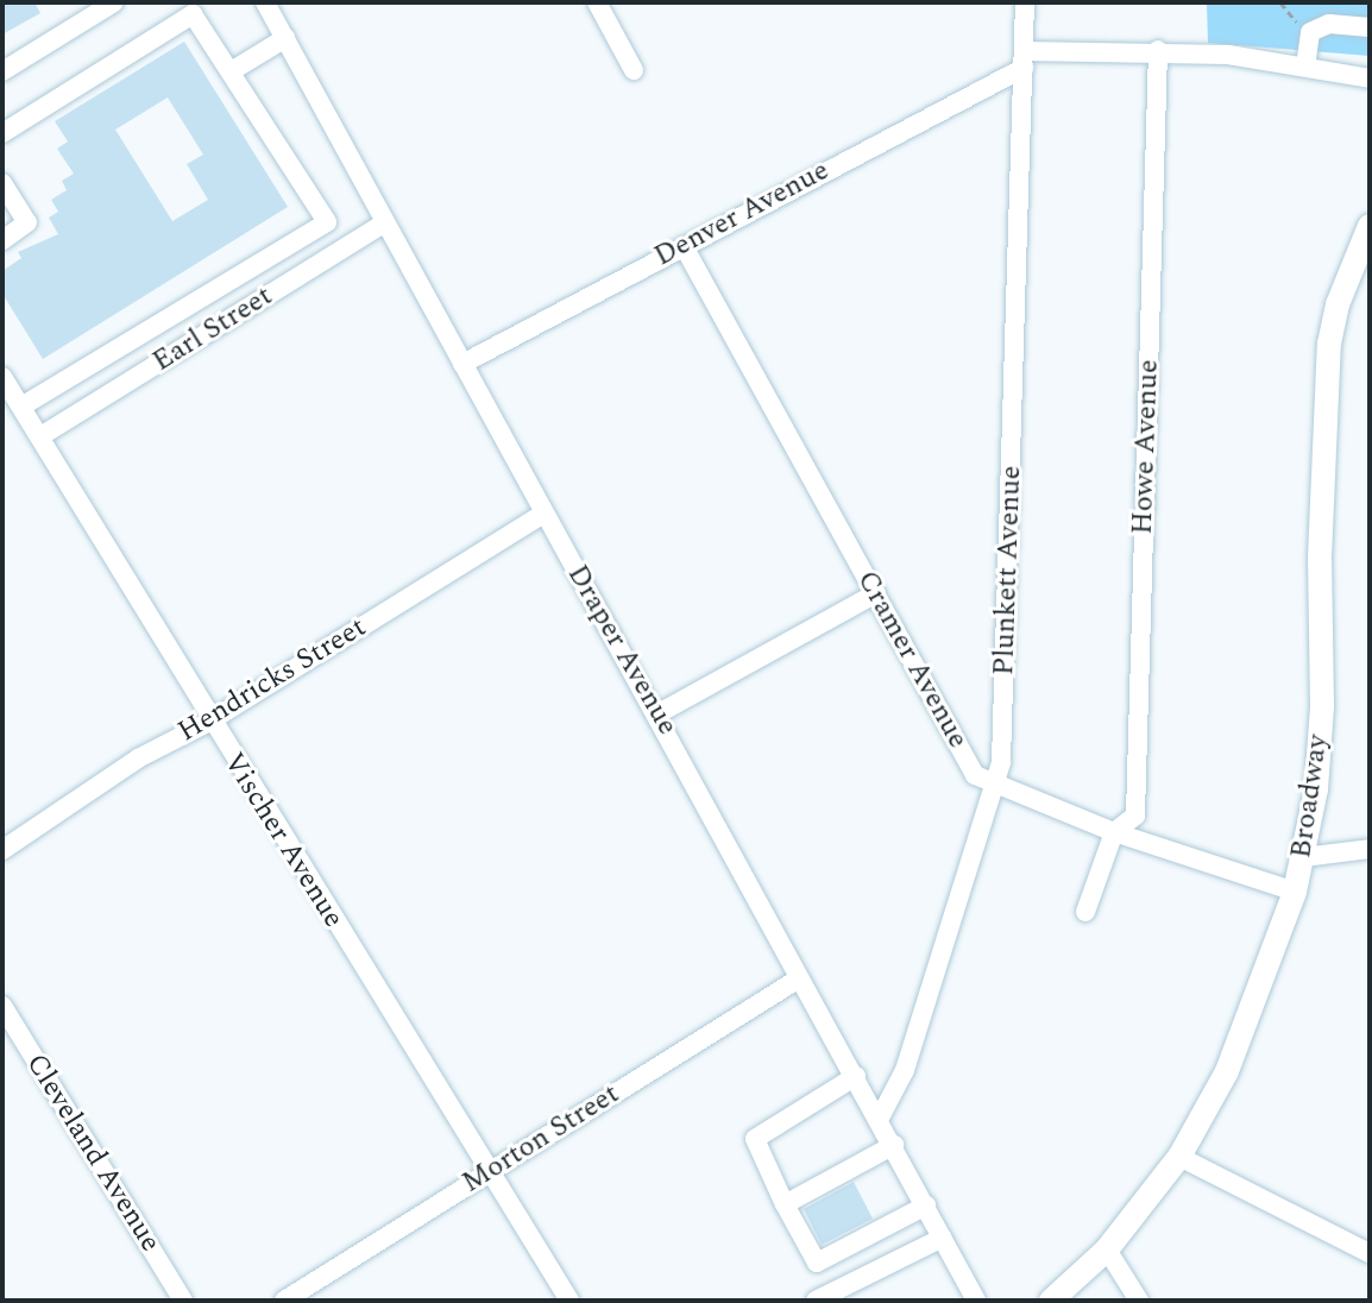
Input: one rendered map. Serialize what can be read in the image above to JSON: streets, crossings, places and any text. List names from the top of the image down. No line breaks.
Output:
{"streets":{"main road":["Broadway"],"street":["Denver Avenue","Earl Street","Howe Avenue","Plunkett Avenue","Draper Avenue","Cramer Avenue","Hendricks Street","Vischer Avenue","Morton Street","Cleveland Avenue"]},"crossings":[["Denver Avenue","Howe Avenue"],["Denver Avenue","Plunkett Avenue"],["Denver Avenue","Draper Avenue"],["Denver Avenue","Cramer Avenue"],["Earl Street","Draper Avenue"],["Earl Street","Vischer Avenue"],["Howe Avenue","Cramer Avenue"],["Plunkett Avenue","Draper Avenue"],["Plunkett Avenue","Cramer Avenue"],["Draper Avenue","Hendricks Street"],["Draper Avenue","Morton Street"],["Cramer Avenue","Broadway"],["Hendricks Street","Vischer Avenue"],["Vischer Avenue","Morton Street"]]}
